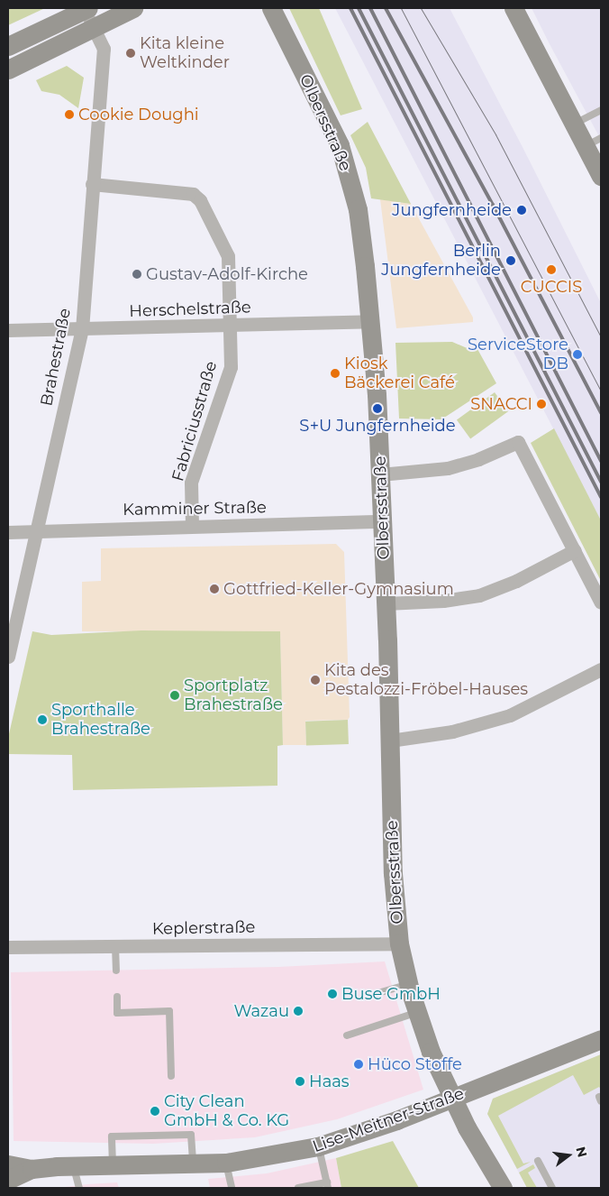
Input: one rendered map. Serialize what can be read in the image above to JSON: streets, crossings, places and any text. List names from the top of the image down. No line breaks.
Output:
{"streets":{"main road":["Olbersstraße","Lise-Meitner-Straße"],"street":["Herschelstraße","Brahestraße","Fabriciusstraße","Kamminer Straße","Keplerstraße"]},"crossings":[["Olbersstraße","Herschelstraße"],["Olbersstraße","Kamminer Straße"],["Olbersstraße","Keplerstraße"],["Olbersstraße","Lise-Meitner-Straße"],["Herschelstraße","Brahestraße"],["Herschelstraße","Fabriciusstraße"],["Brahestraße","Fabriciusstraße"],["Brahestraße","Kamminer Straße"],["Fabriciusstraße","Kamminer Straße"]],"places":["Kita kleine Weltkinder","Cookie Doughi","Jungfernheide","Berlin Jungfernheide","CUCCIS","Gustav-Adolf-Kirche","ServiceStore DB","Kiosk Bäckerei Café","SNACCI","S+U Jungfernheide","Gottfried-Keller-Gymnasium","Kita des Pestalozzi-Fröbel-Hauses","Sportplatz Brahestraße","Sporthalle Brahestraße","Buse GmbH","Wazau","Hüco Stoffe","Haas","City Clean GmbH & Co. KG"],"north":"right"}
